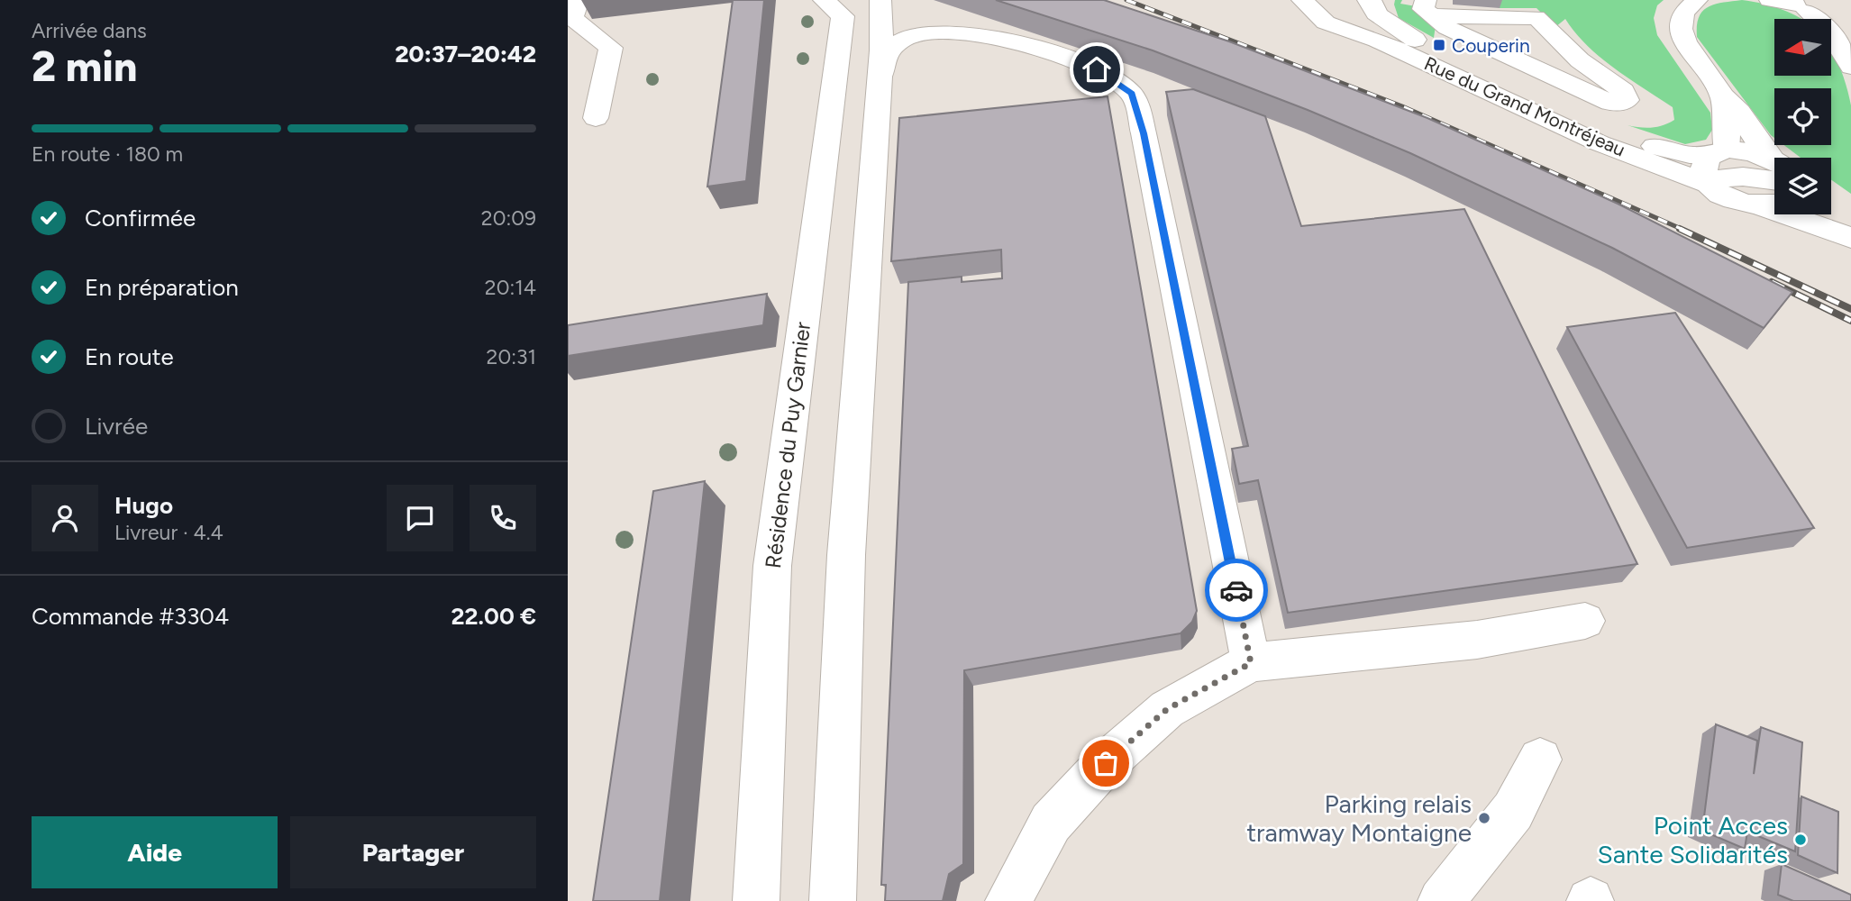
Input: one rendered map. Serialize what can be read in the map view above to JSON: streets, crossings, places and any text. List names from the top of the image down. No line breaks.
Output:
{"streets":{"street":["Rue du Grand Montréjeau","Résidence du Puy Garnier"]},"places":{"transit":["Couperin"],"other":["Parking relais tramway Montaigne","Point Acces Sante Solidarités"]},"north":"left","page":{"heading":["2 min","Arrivée dans","20:37–20:42"],"panel":["Hugo","Livreur · 4.4","Commande #3304","22.00 €"],"bar":"En route · 180 m","list":[["Confirmée","20:09"],["En préparation","20:14"],["En route","20:31"],"Livrée"],"buttons":["Aide","Partager"]}}
